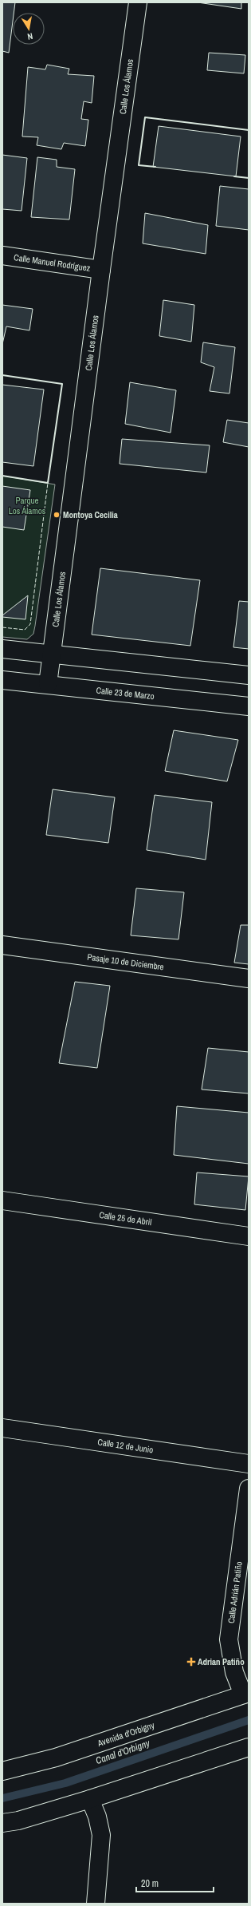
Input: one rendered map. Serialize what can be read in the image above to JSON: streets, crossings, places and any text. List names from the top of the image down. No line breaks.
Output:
{"streets":{"street":["Calle Los Álamos","Calle Manuel Rodríguez","Calle 23 de Marzo","Pasaje 10 de Diciembre","Calle 25 de Abril","Calle 12 de Junio","Calle Adrián Patiño","Avenida d'Orbigny"]},"crossings":[["Calle Los Álamos","Calle Manuel Rodríguez"],["Calle Los Álamos","Calle 23 de Marzo"],["Calle Adrián Patiño","Avenida d'Orbigny"]],"water":["Canal d'Orbigny"],"parks":["Parque Los Álamos"],"places":{"other":["Montoya Cecilia"],"health":["Adrian Patiño"]},"scale_bar":"20 m","north":"bottom"}
